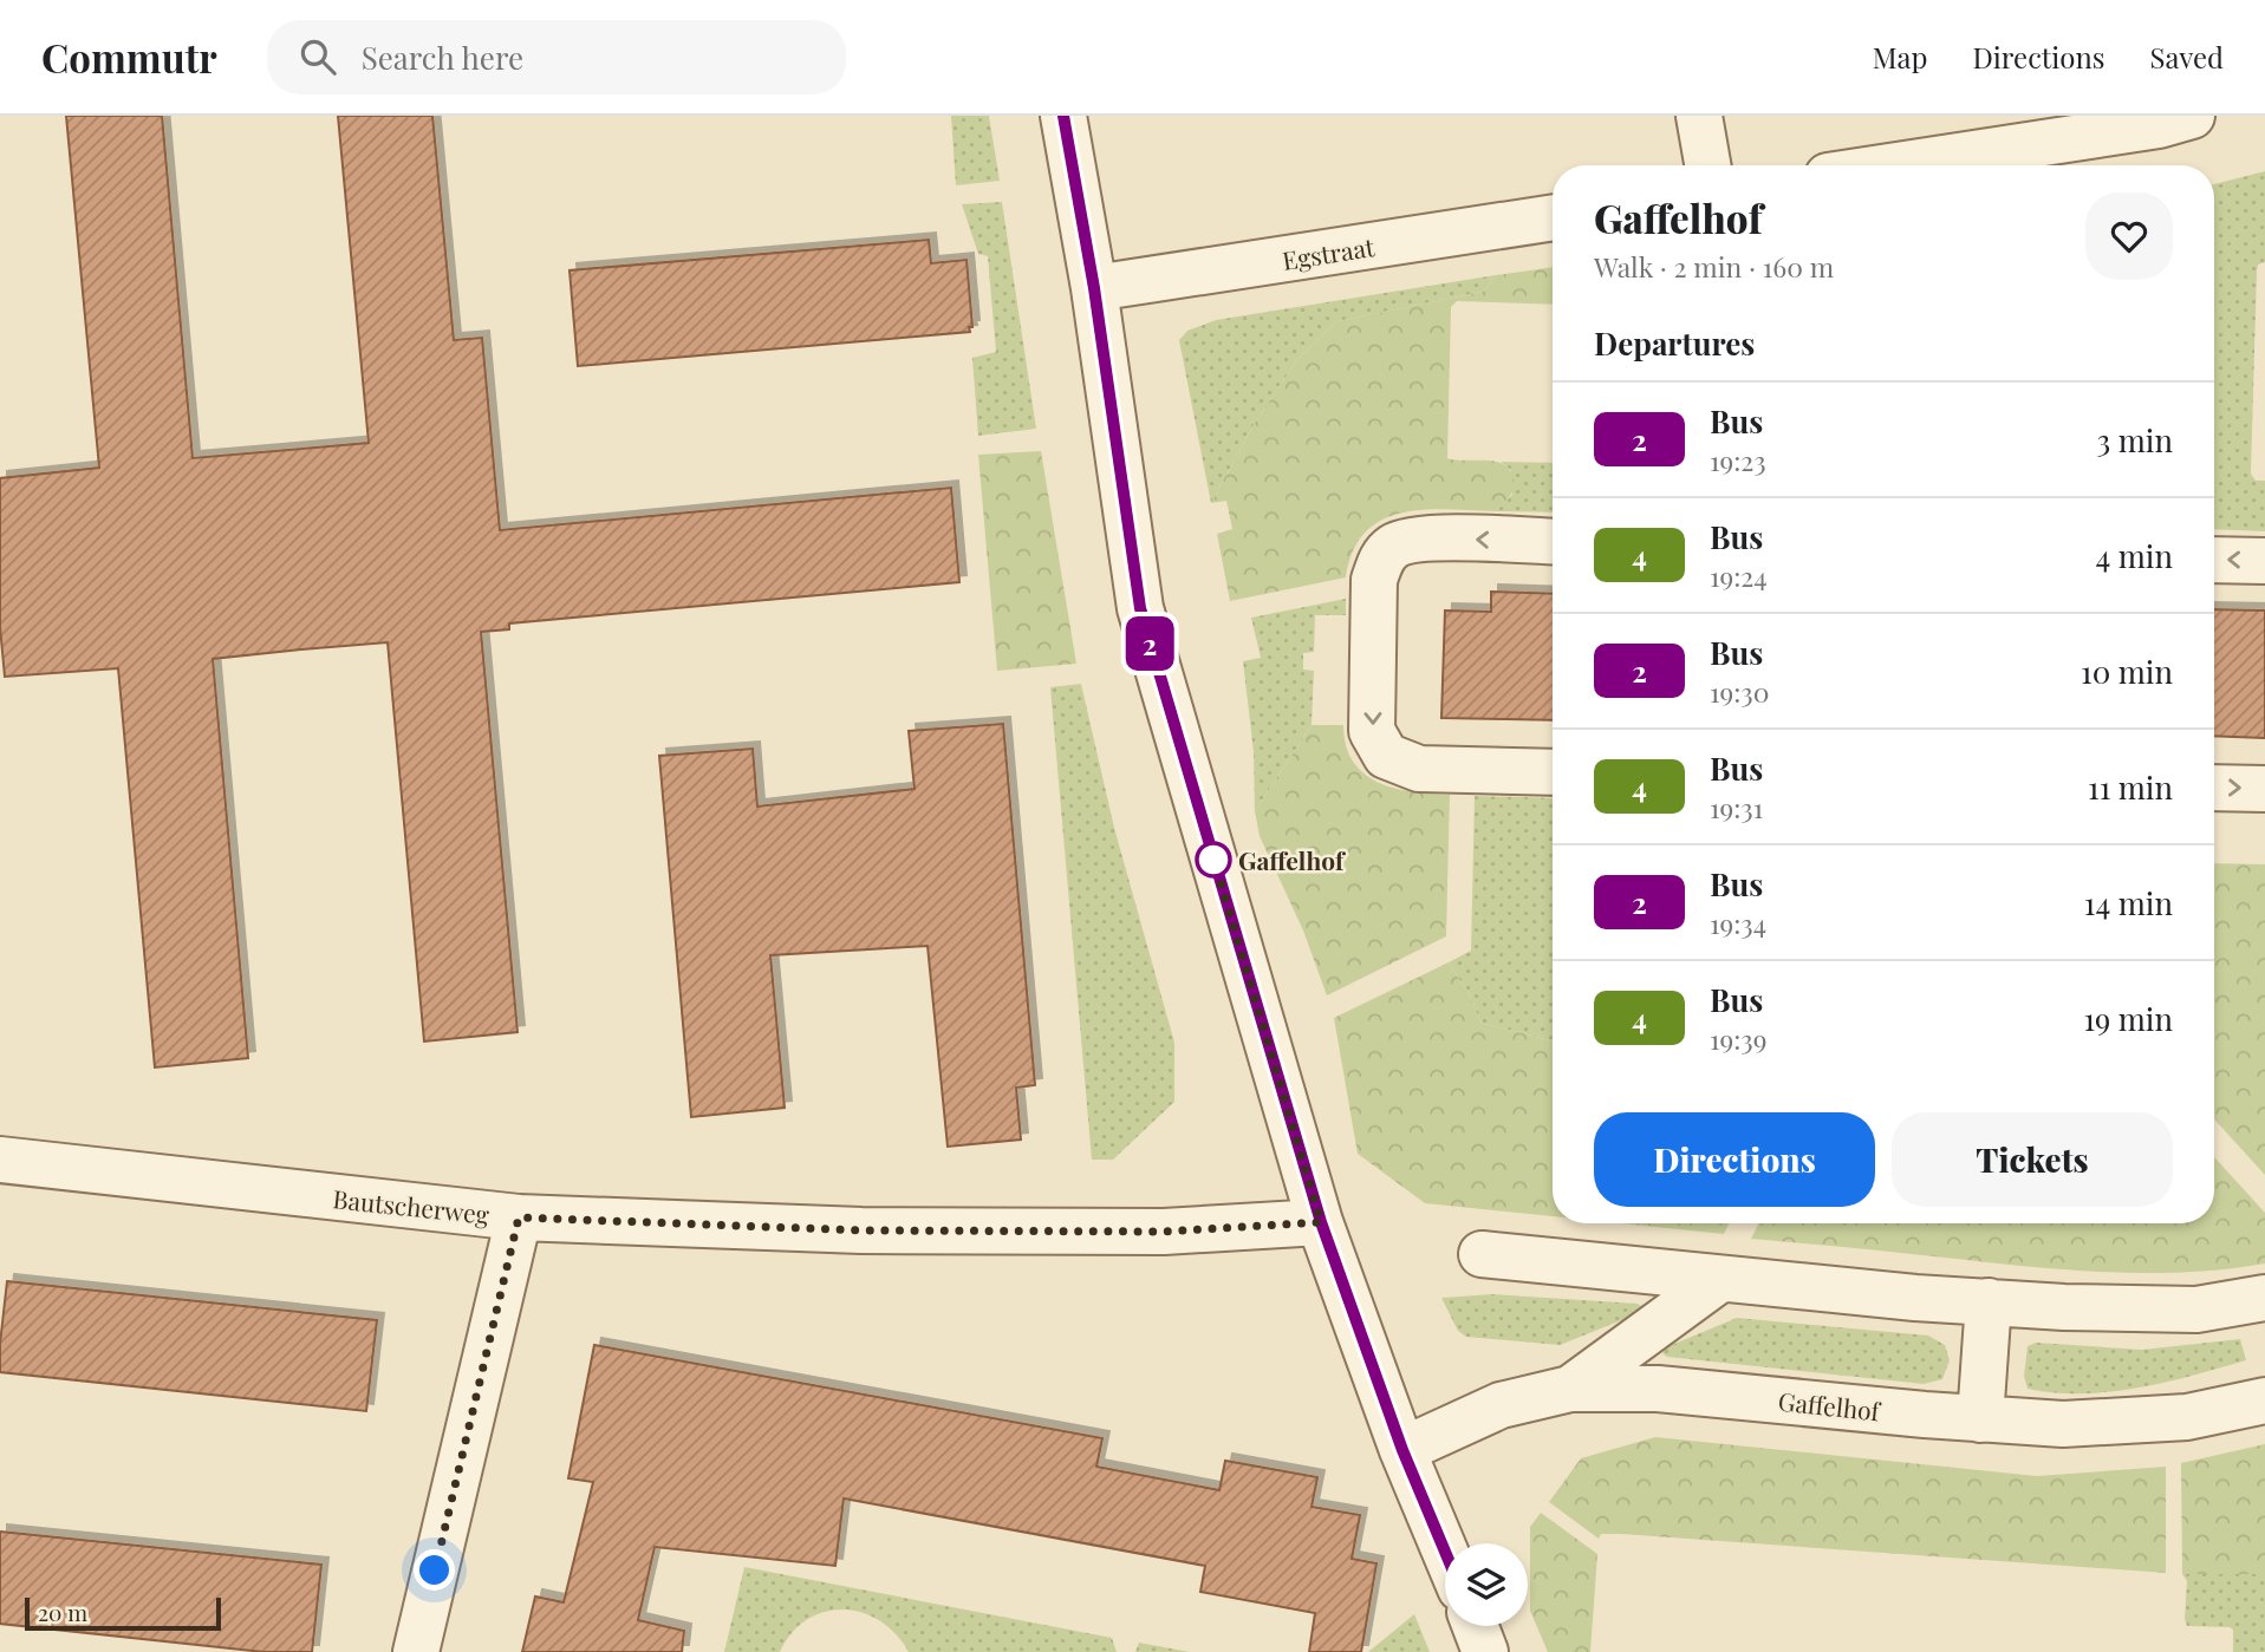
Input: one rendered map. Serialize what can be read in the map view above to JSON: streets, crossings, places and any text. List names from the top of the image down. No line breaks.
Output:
{"streets":{"street":["Egstraat","Bautscherweg","Gaffelhof"]},"places":["Gaffelhof"],"lines":["bus line 2"],"scale_bar":"20 m","page":{"header":"Commutr","search":"Search here","nav":["Map","Directions","Saved"],"on_map":"2","heading":[["Gaffelhof","Walk · 2 min · 160 m"],"Departures"],"list":[{"mark":"2","name":"Bus","note":"19:23","value":"3 min"},{"mark":"4","name":"Bus","note":"19:24","value":"4 min"},{"mark":"2","name":"Bus","note":"19:30","value":"10 min"},{"mark":"4","name":"Bus","note":"19:31","value":"11 min"},{"mark":"2","name":"Bus","note":"19:34","value":"14 min"},{"mark":"4","name":"Bus","note":"19:39","value":"19 min"}],"buttons":["Directions","Tickets"],"scale":"20 m"}}
